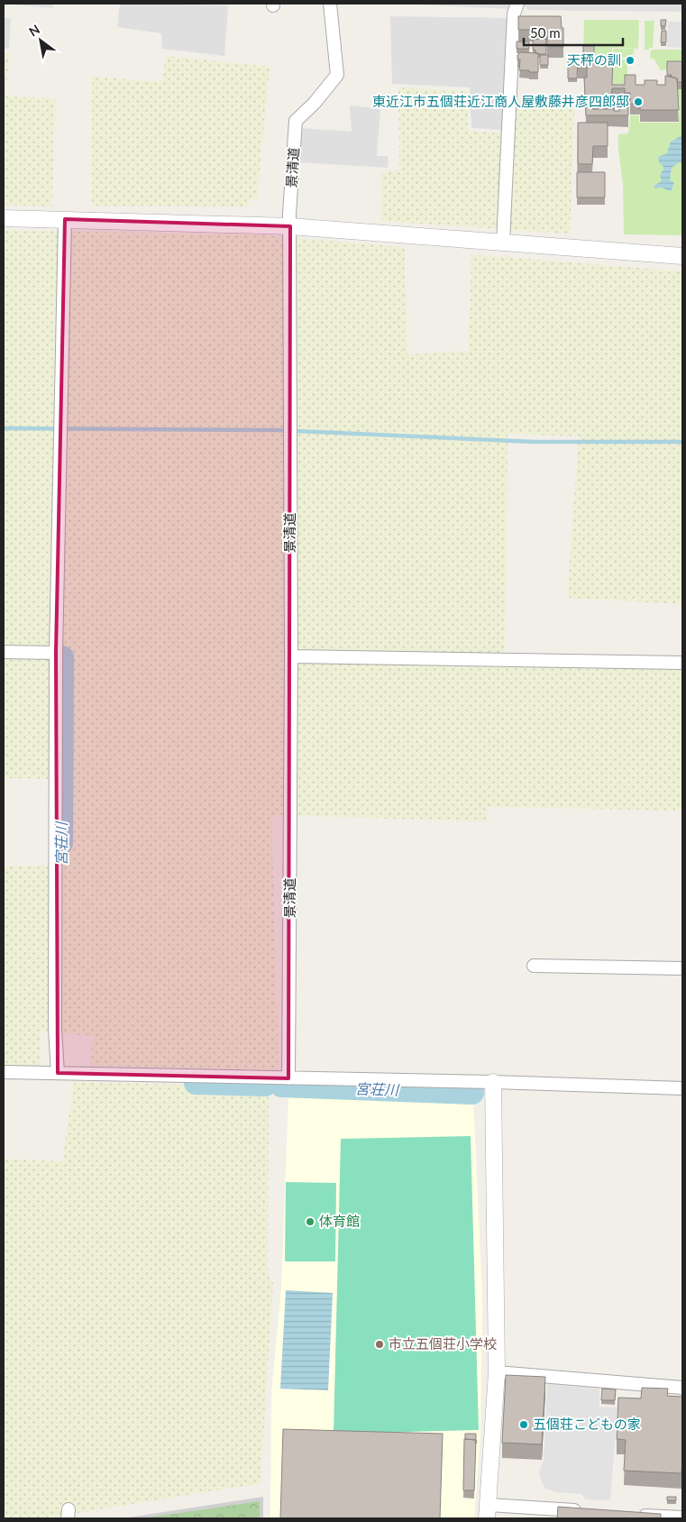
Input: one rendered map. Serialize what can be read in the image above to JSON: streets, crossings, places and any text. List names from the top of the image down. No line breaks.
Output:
{"streets":{"street":["景清道"]},"water":["宮荘川"],"places":["天秤の訓","東近江市五個荘近江商人屋敷藤井彦四郎邸","体育館","市立五個荘小学校","五個荘こどもの家"],"scale_bar":"50 m","north":"top left"}
